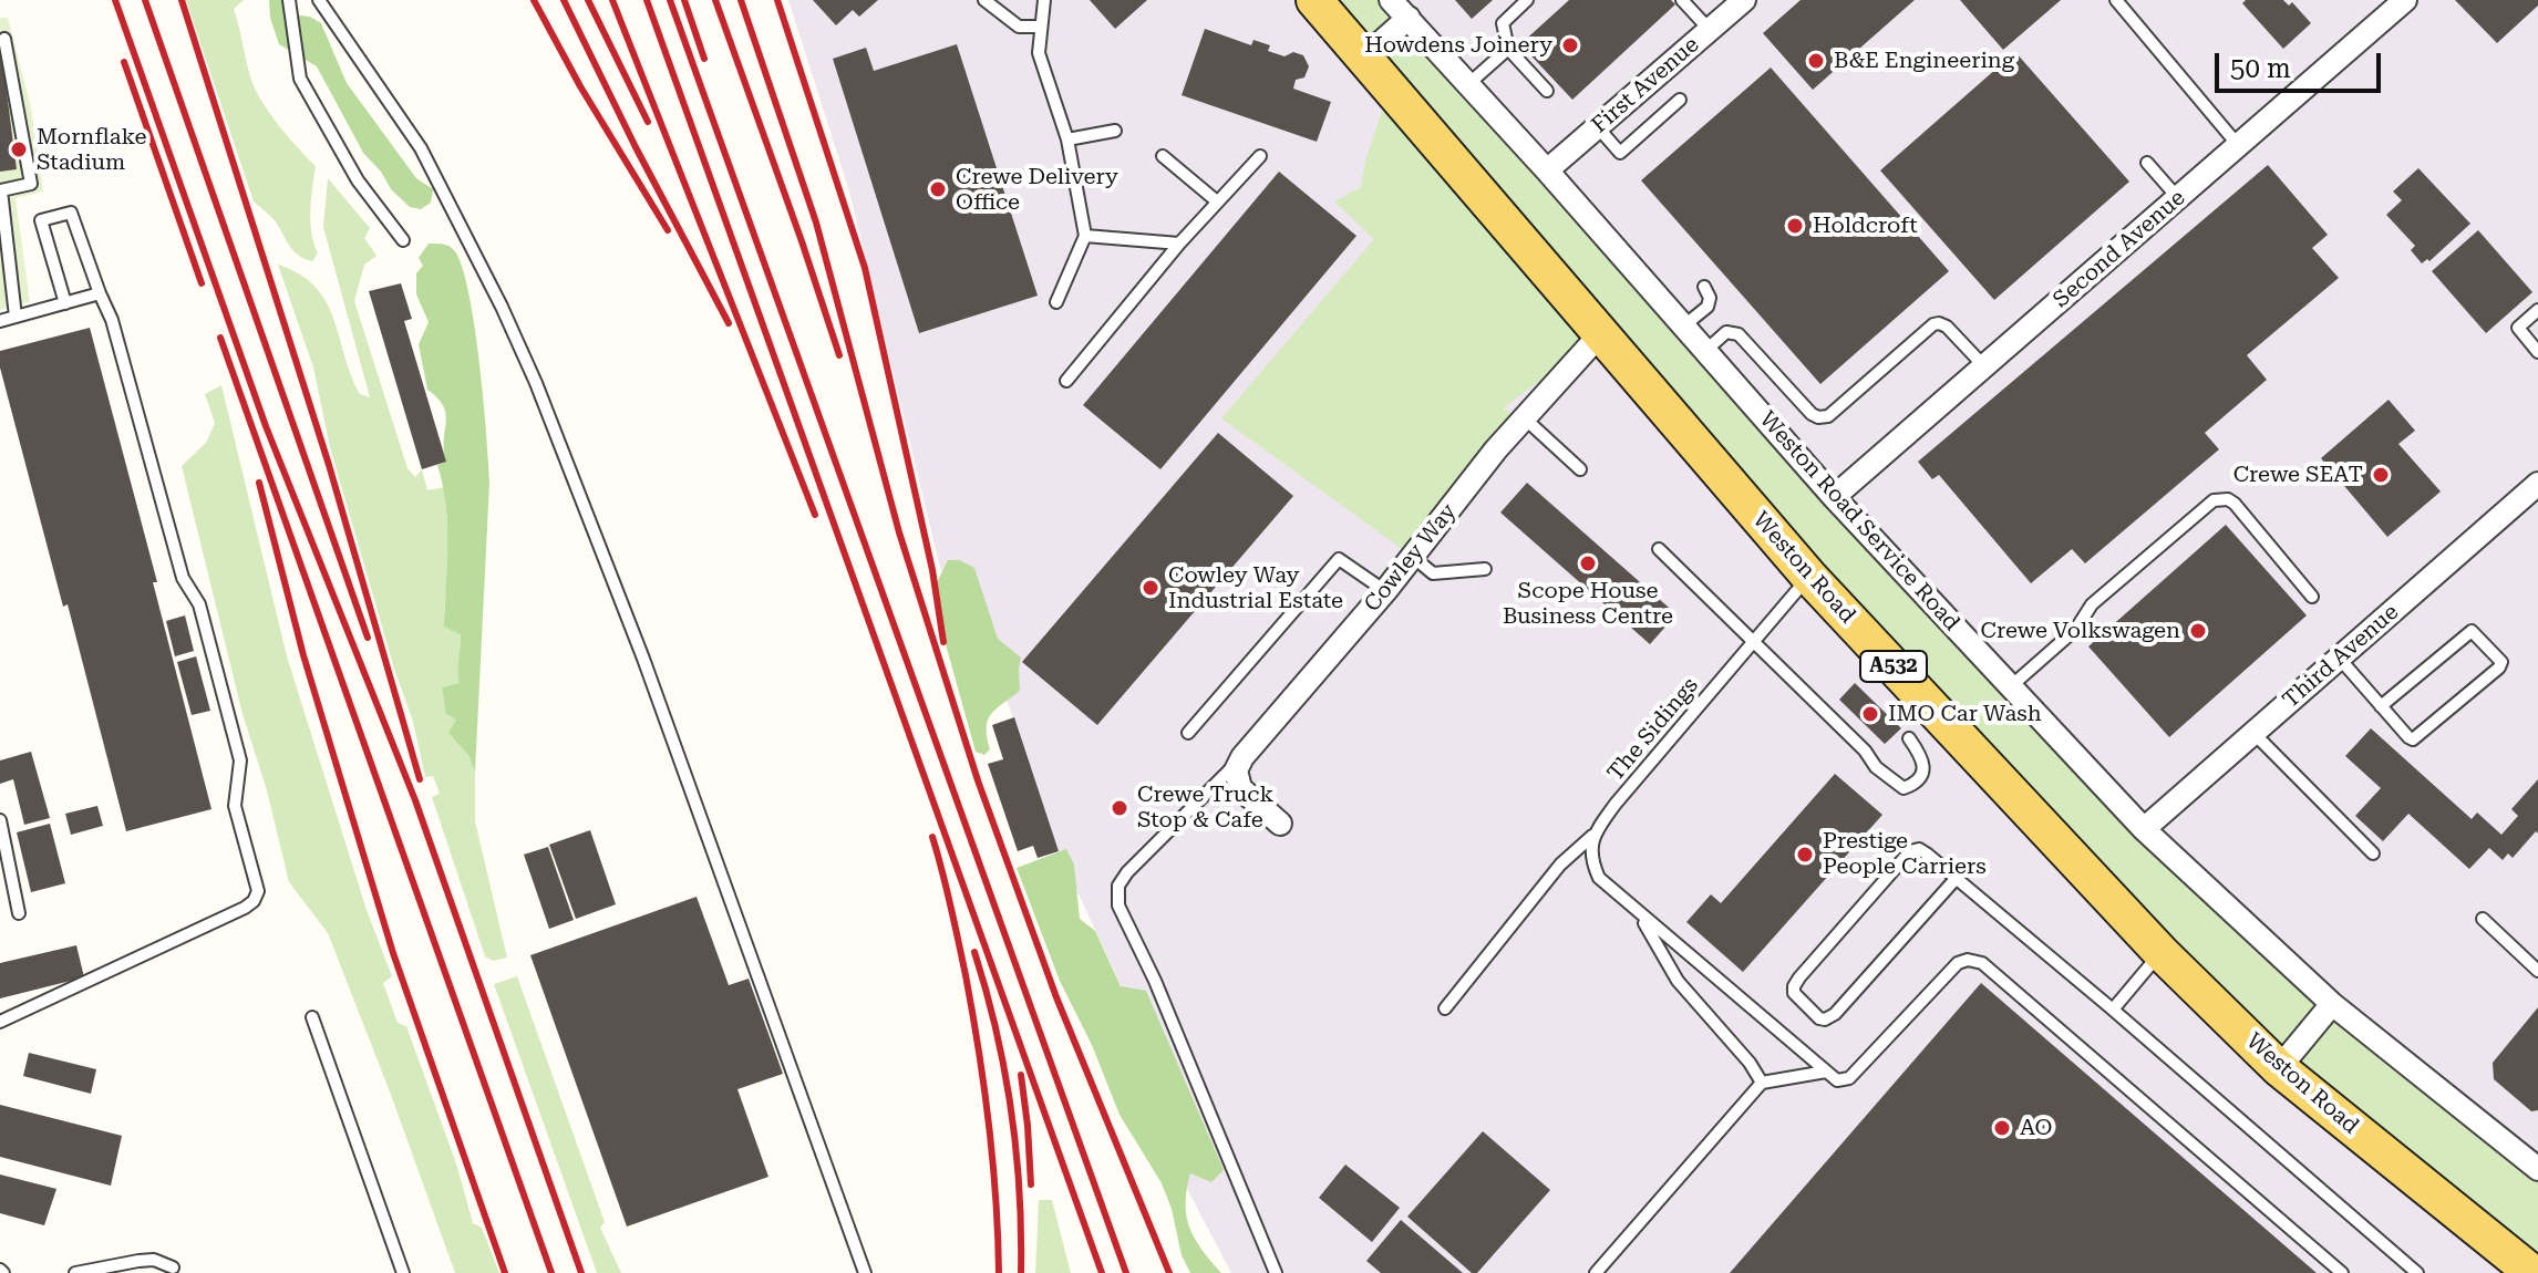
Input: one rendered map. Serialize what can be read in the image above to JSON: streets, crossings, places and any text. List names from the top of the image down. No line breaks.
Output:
{"streets":{"main road":["Weston Road","A532"],"street":["First Avenue","Second Avenue","Weston Road Service Road","Cowley Way","Third Avenue"],"lane":["The Sidings"]},"crossings":[["First Avenue","Weston Road Service Road"],["Second Avenue","Weston Road Service Road"],["Weston Road Service Road","Third Avenue"],["Cowley Way","Weston Road"],["Weston Road","The Sidings"]],"places":["Howdens Joinery","B&E Engineering","Mornflake Stadium","Crewe Delivery Office","Holdcroft","Crewe SEAT","Scope House Business Centre","Cowley Way Industrial Estate","Crewe Volkswagen","IMO Car Wash","Crewe Truck Stop & Cafe","Prestige People Carriers","AO"],"scale_bar":"50 m"}
